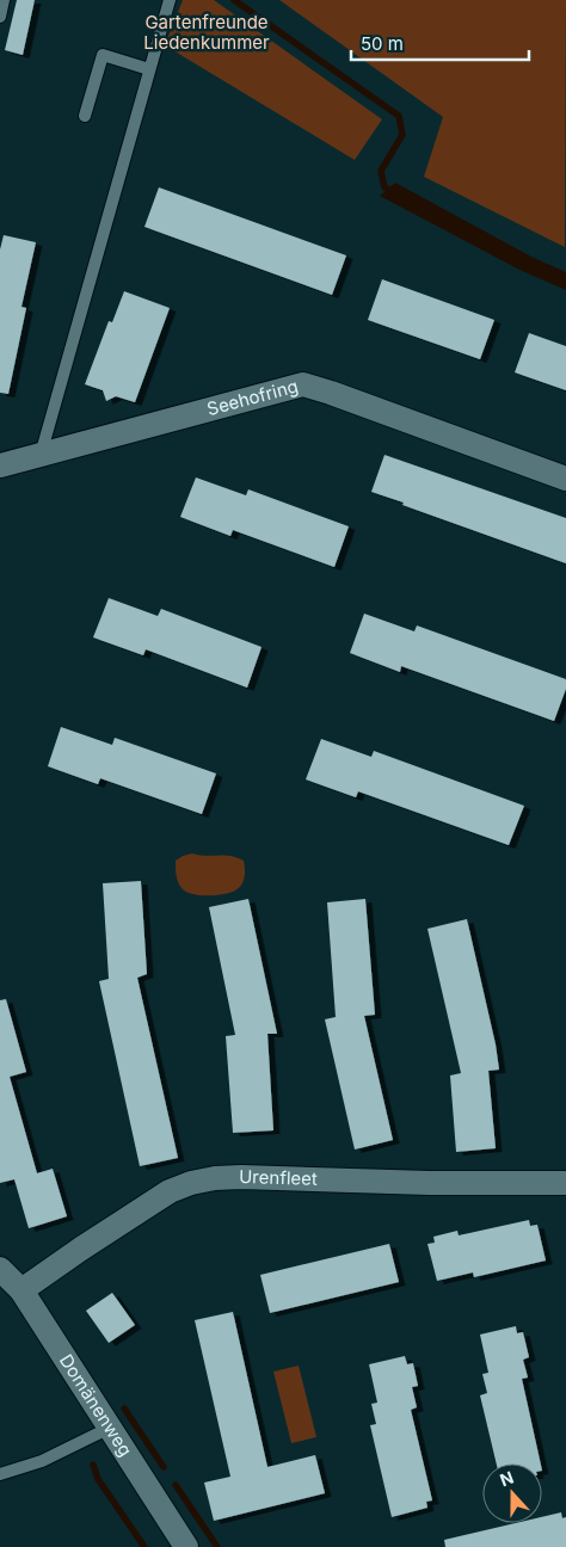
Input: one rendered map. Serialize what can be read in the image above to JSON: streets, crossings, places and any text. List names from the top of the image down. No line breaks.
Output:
{"streets":{"street":["Seehofring","Urenfleet","Domänenweg"]},"crossings":[["Urenfleet","Domänenweg"]],"parks":["Gartenfreunde Liedenkummer"],"scale_bar":"50 m","north":"top"}
